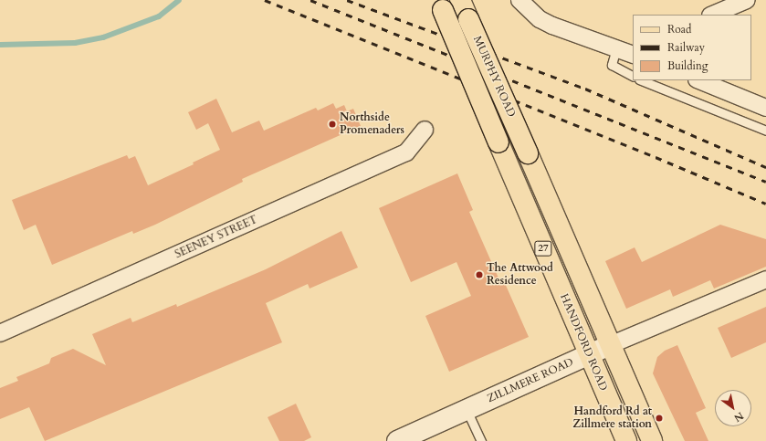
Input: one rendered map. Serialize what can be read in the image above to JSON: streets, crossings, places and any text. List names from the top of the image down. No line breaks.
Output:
{"streets":{"main road":["MURPHY ROAD","27","HANDFORD ROAD","ZILLMERE ROAD"],"street":["SEENEY STREET"]},"crossings":[["MURPHY ROAD","27"],["MURPHY ROAD","HANDFORD ROAD"],["MURPHY ROAD","ZILLMERE ROAD"],["27","ZILLMERE ROAD"],["HANDFORD ROAD","ZILLMERE ROAD"]],"places":["Northside Promenaders","The Attwood Residence","Handford Rd at Zillmere station"],"legend":["Road","Railway","Building"],"north":"bottom right"}
